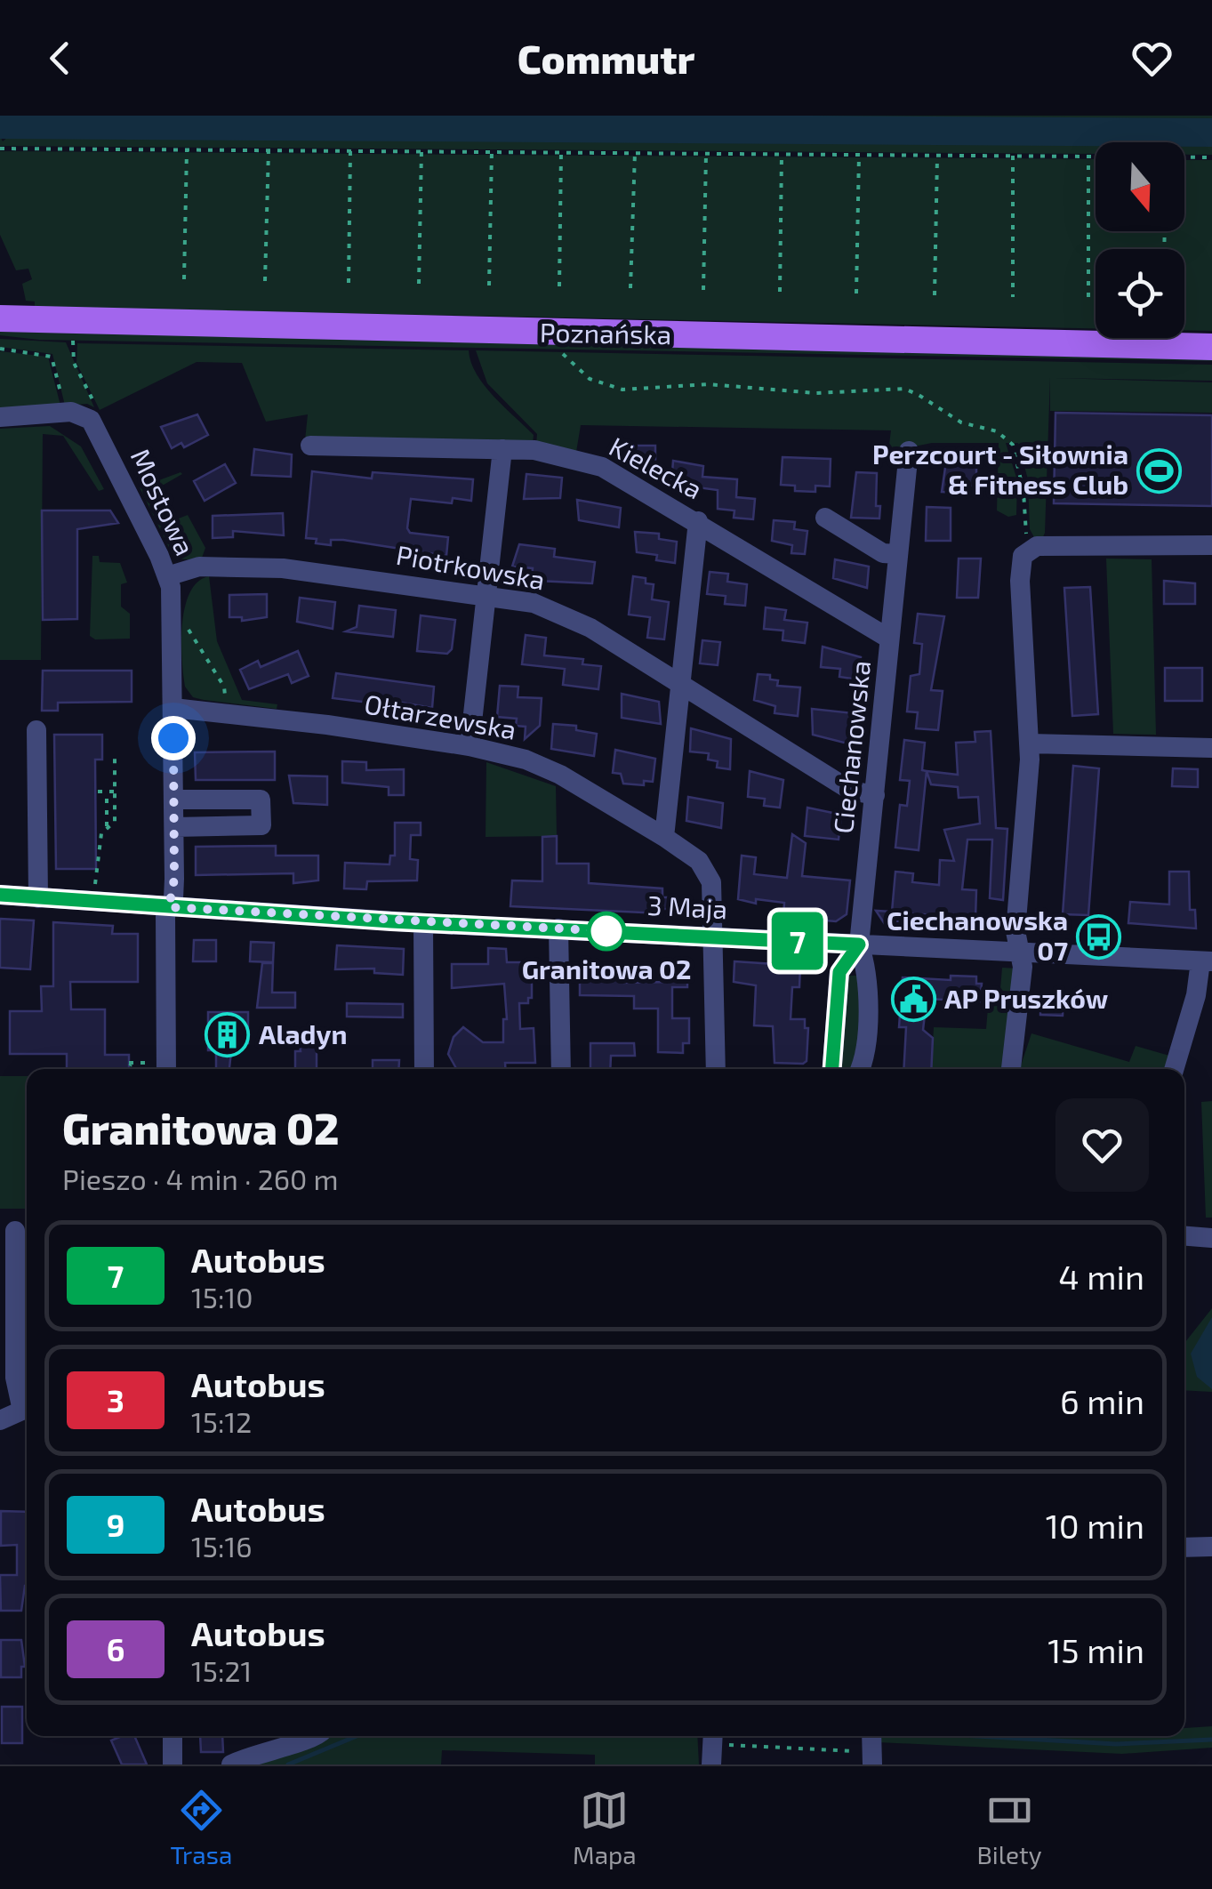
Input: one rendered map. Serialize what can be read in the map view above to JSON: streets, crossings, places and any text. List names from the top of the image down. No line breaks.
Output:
{"streets":{"main road":["Poznańska"],"street":["Kielecka","Mostowa","Piotrkowska","Ołtarzewska","Ciechanowska","3 Maja"]},"crossings":[["Kielecka","Ciechanowska"],["Mostowa","Piotrkowska"],["Mostowa","Ołtarzewska"],["Mostowa","3 Maja"],["Piotrkowska","Ciechanowska"],["Ołtarzewska","3 Maja"],["Ciechanowska","3 Maja"]],"places":{"sports":["Perzcourt - Siłownia & Fitness Club"],"other":["Granitowa 02"],"bus stop":["Ciechanowska 07"],"public building":["AP Pruszków"],"building":["Aladyn"]},"lines":["bus line 7"],"north":"bottom","page":{"header":"Commutr","on_map":"7","heading":["Granitowa 02","Pieszo · 4 min · 260 m"],"list":[{"mark":"7","name":"Autobus","note":"15:10","value":"4 min"},{"mark":"3","name":"Autobus","note":"15:12","value":"6 min"},{"mark":"9","name":"Autobus","note":"15:16","value":"10 min"},{"mark":"6","name":"Autobus","note":"15:21","value":"15 min"}],"tabs":["Trasa","Mapa","Bilety"]}}
